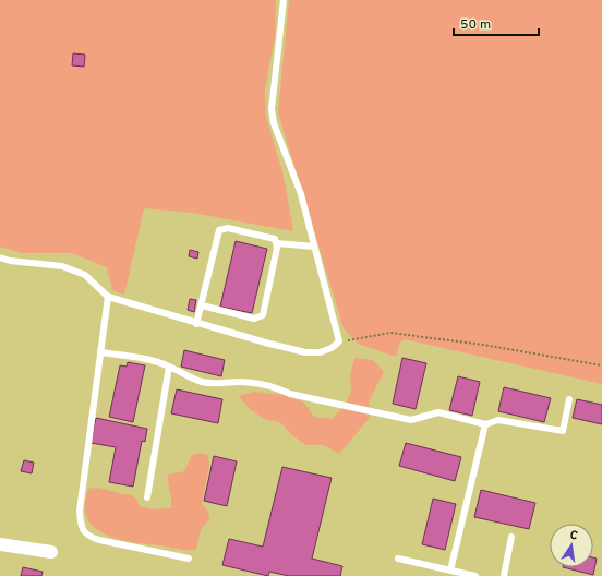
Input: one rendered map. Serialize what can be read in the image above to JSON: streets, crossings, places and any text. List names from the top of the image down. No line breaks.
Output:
{"scale_bar":"50 m","north":"top"}
